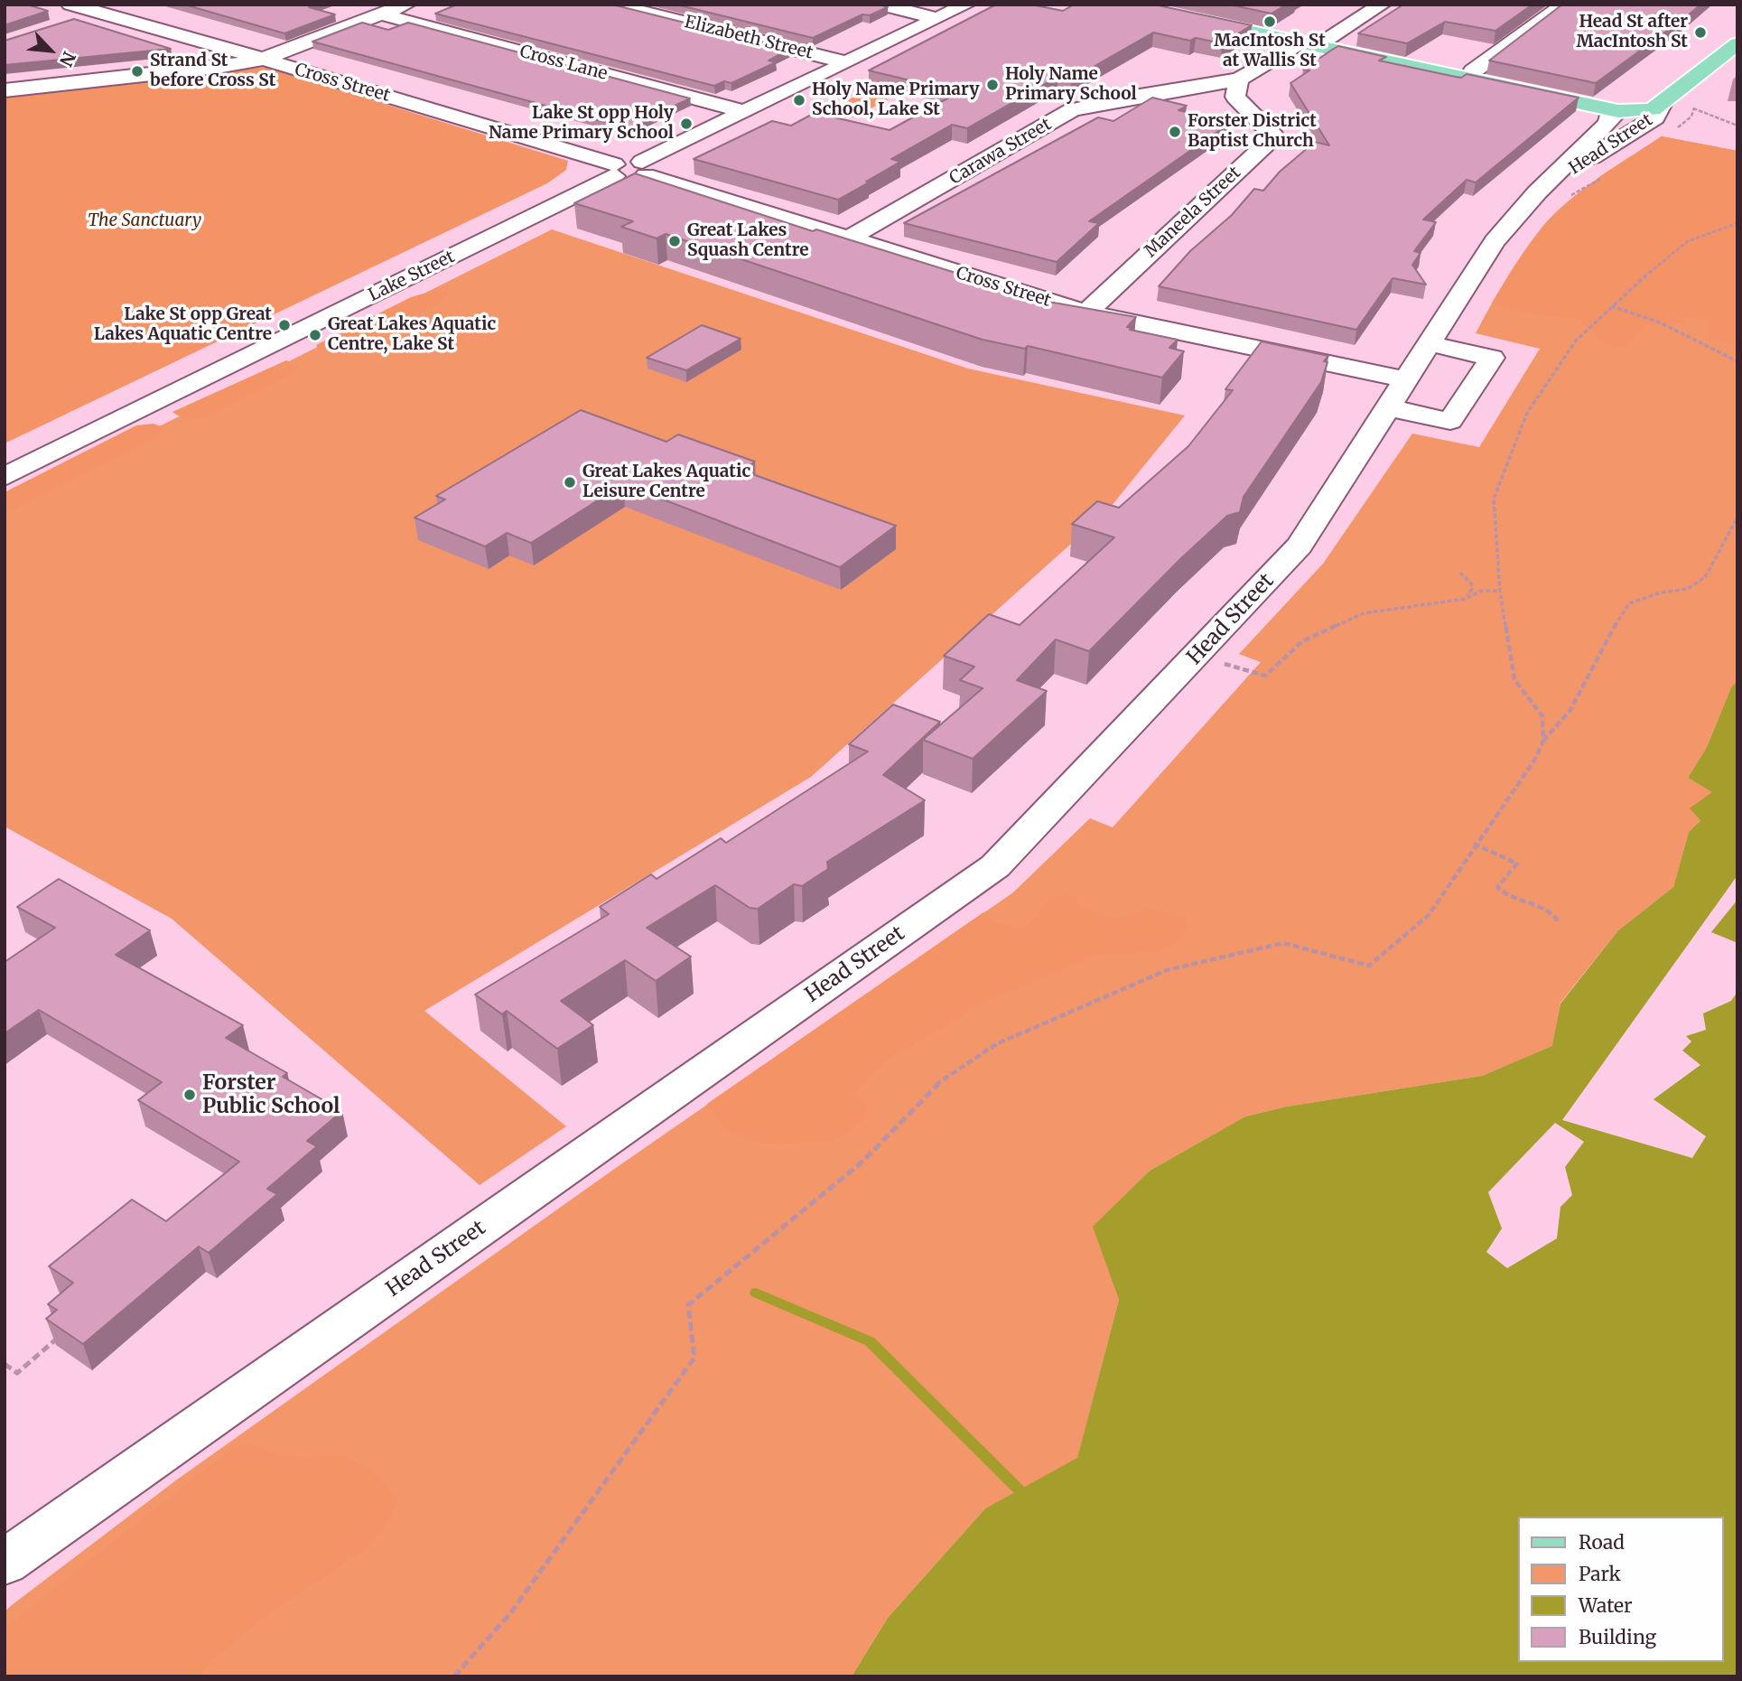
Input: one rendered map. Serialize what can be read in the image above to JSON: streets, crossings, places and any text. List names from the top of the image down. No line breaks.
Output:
{"streets":{"main road":["Head Street"],"street":["Elizabeth Street","Cross Lane","Cross Street","Carawa Street","Maneela Street","Lake Street"]},"crossings":[["Cross Street","Head Street"],["Cross Street","Carawa Street"],["Cross Street","Maneela Street"],["Cross Street","Lake Street"],["Carawa Street","Maneela Street"]],"parks":["The Sanctuary"],"places":["MacIntosh St at Wallis St","Head St after MacIntosh St","Strand St before Cross St","Holy Name Primary School","Holy Name Primary School, Lake St","Lake St opp Holy Name Primary School","Forster District Baptist Church","Great Lakes Squash Centre","Lake St opp Great Lakes Aquatic Centre","Great Lakes Aquatic Centre, Lake St","Great Lakes Aquatic Leisure Centre","Forster Public School"],"legend":["Road","Park","Water","Building"],"north":"bottom right"}
